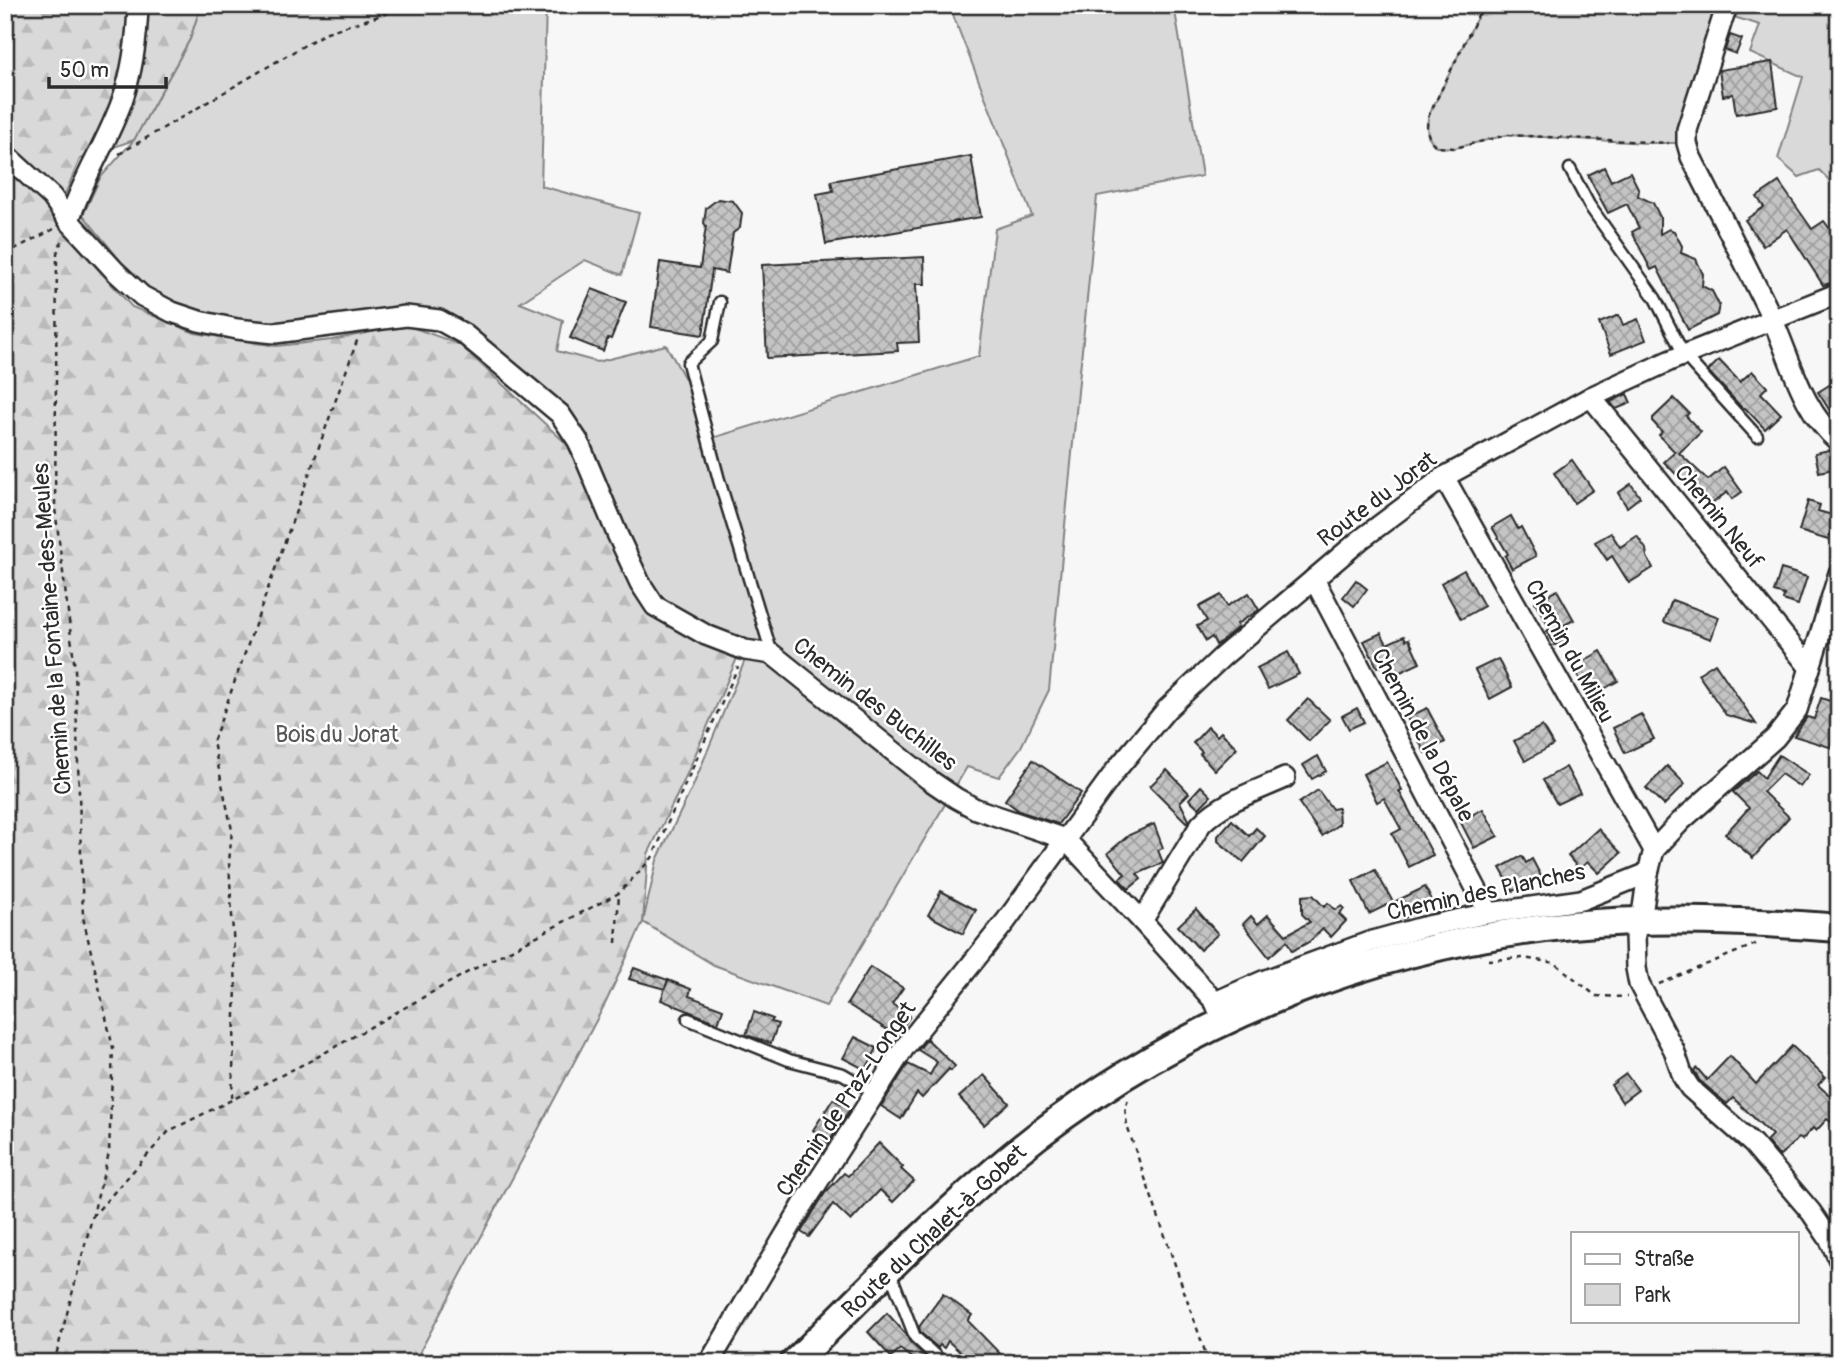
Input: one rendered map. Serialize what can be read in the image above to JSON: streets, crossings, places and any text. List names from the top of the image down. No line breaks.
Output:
{"streets":{"main road":["Route du Chalet-à-Gobet"],"street":["Route du Jorat","Chemin Neuf","Chemin du Milieu","Chemin des Buchilles","Chemin de la Dépale","Chemin des Planches","Chemin de Praz-Longet"],"path":["Chemin de la Fontaine-des-Meules"]},"crossings":[["Route du Jorat","Chemin Neuf"],["Route du Jorat","Chemin du Milieu"],["Route du Jorat","Chemin des Buchilles"],["Route du Jorat","Chemin de la Dépale"],["Route du Jorat","Chemin de Praz-Longet"],["Chemin de la Fontaine-des-Meules","Chemin des Buchilles"],["Chemin des Buchilles","Chemin des Planches"],["Chemin des Buchilles","Chemin de Praz-Longet"],["Chemin des Buchilles","Route du Chalet-à-Gobet"],["Chemin de la Dépale","Chemin des Planches"],["Chemin des Planches","Route du Chalet-à-Gobet"]],"parks":["Bois du Jorat"],"legend":["Straße","Park"],"scale_bar":"50 m"}
